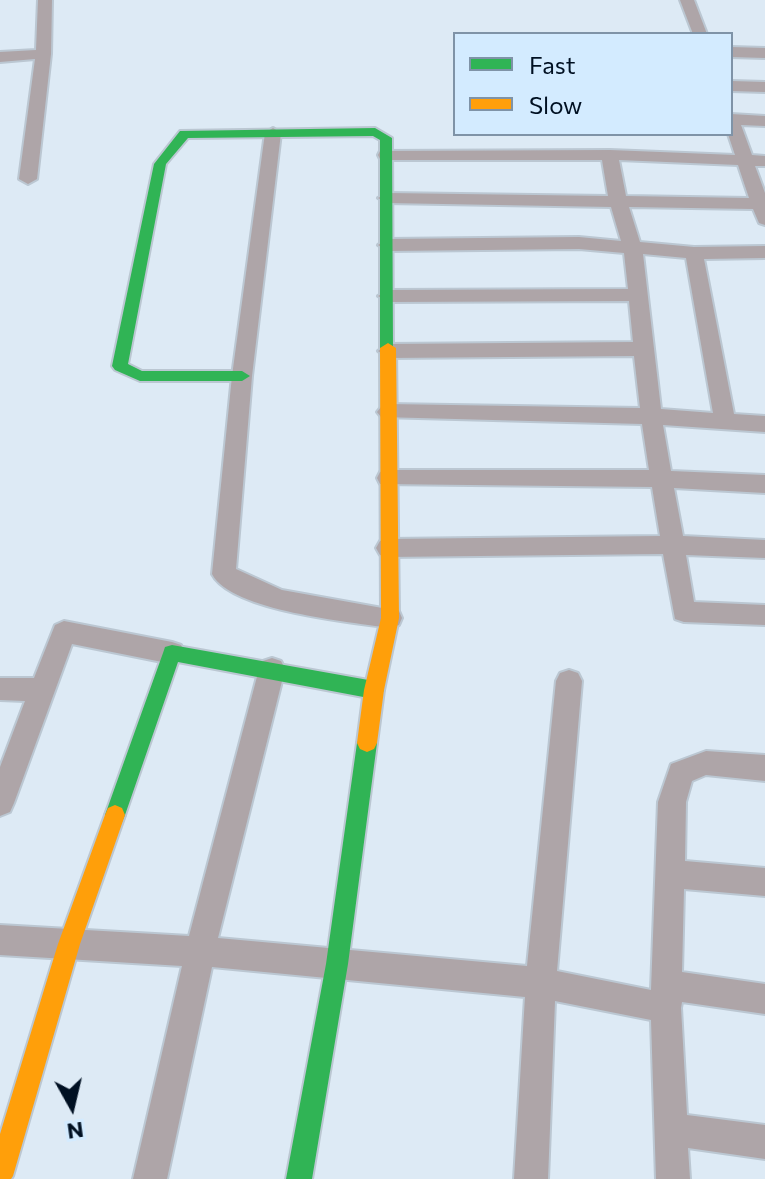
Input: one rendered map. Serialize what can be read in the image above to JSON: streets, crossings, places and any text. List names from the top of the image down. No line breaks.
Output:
{"legend":["Fast","Slow"],"north":"bottom"}
